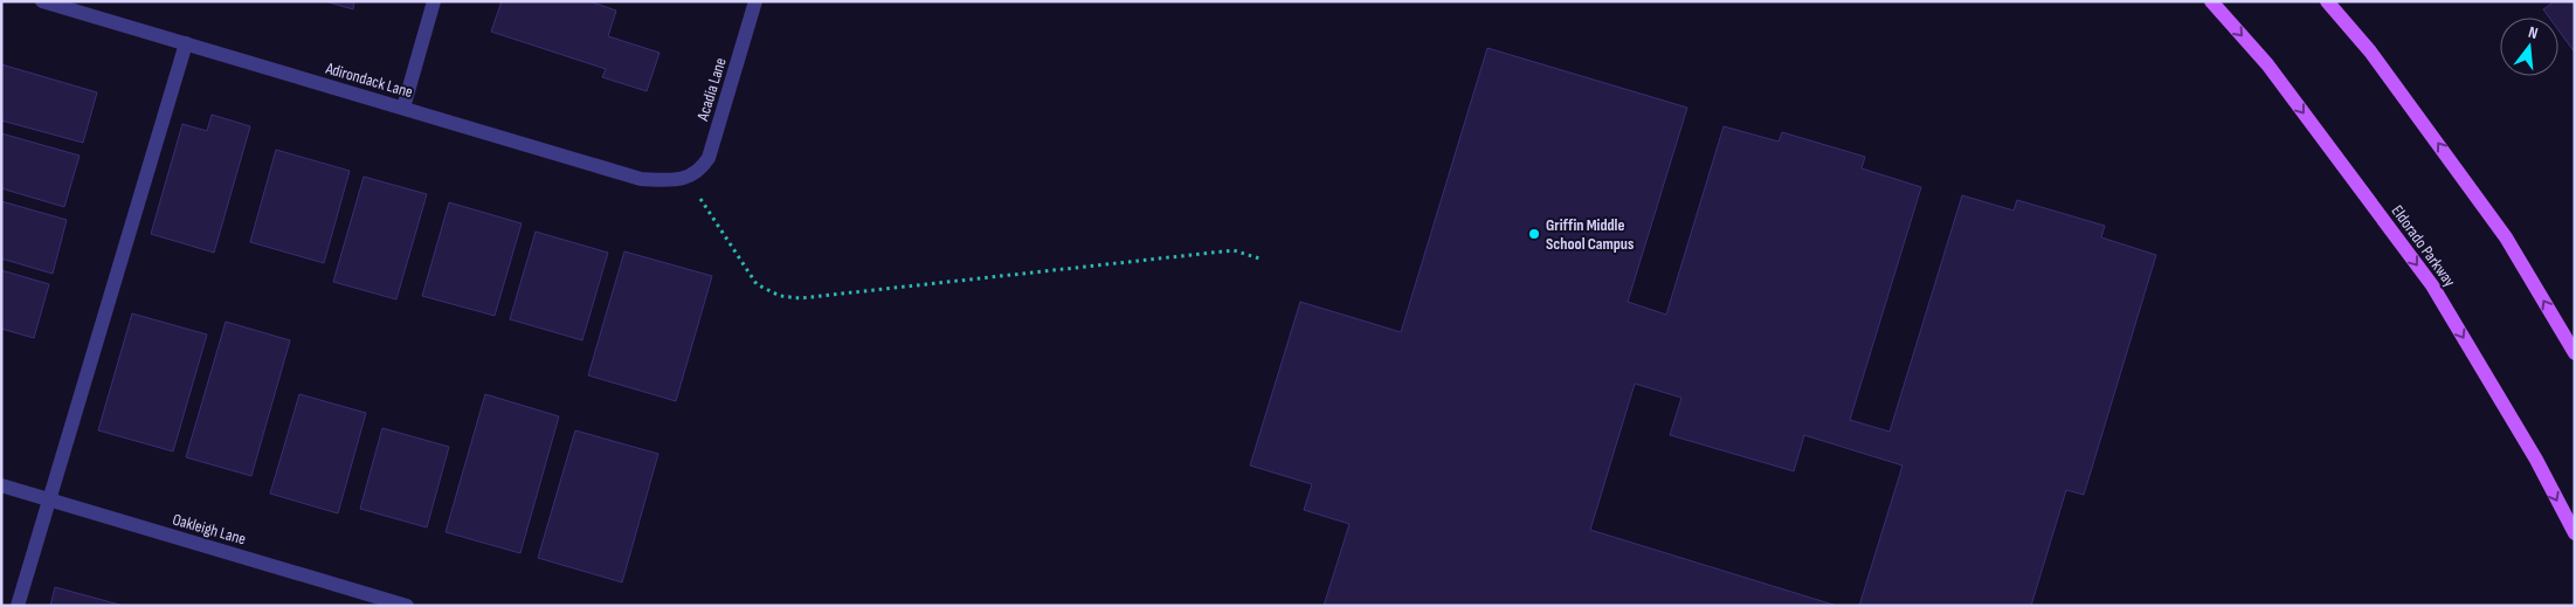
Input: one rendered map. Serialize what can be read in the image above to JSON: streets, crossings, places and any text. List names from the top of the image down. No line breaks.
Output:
{"streets":{"main road":["Eldorado Parkway"],"street":["Adirondack Lane","Acadia Lane","Oakleigh Lane"]},"crossings":[["Adirondack Lane","Acadia Lane"]],"places":["Griffin Middle School Campus"],"north":"top"}
